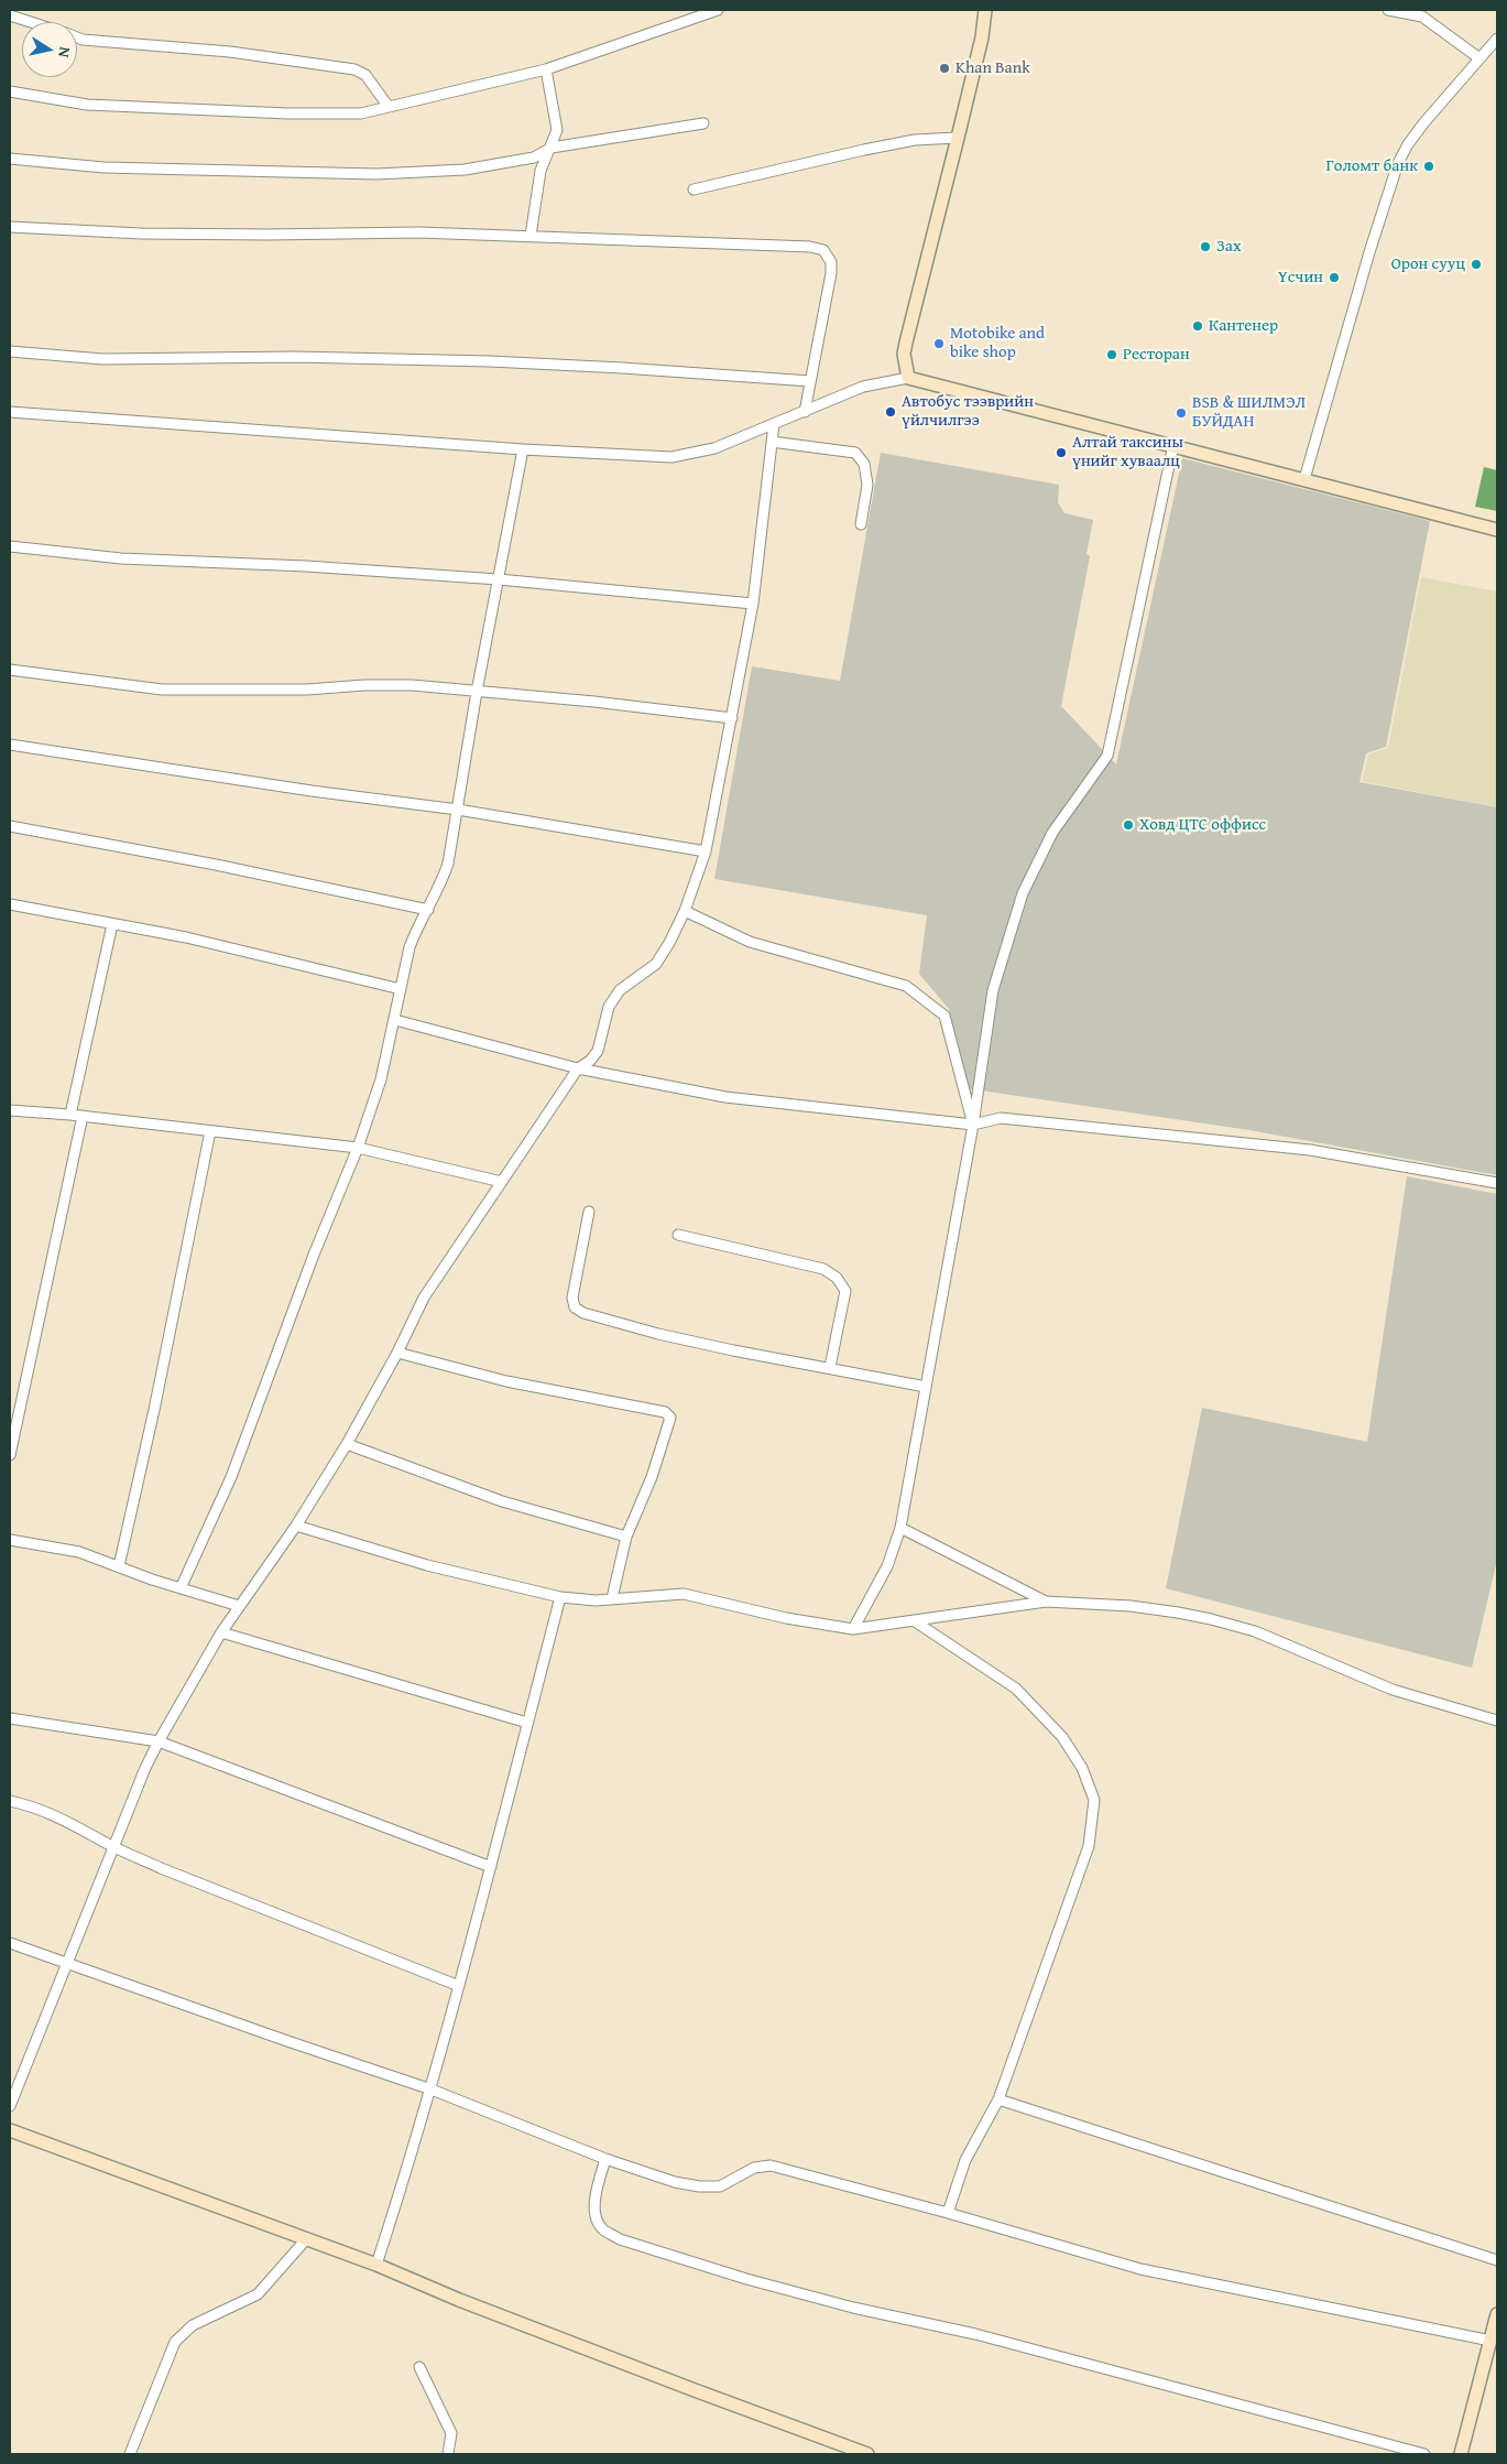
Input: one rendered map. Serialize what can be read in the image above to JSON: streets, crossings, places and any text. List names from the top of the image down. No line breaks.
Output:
{"places":["Khan Bank","Голомт банк","Зах","Орон сууц","Үсчин","Кантенер","Motobike and bike shop","Ресторан","Автобус тээврийн үйлчилгээ","BSB & ШИЛМЭЛ БУЙДАН","Алтай таксины үнийг хуваалц","Ховд ЦТС оффисс"],"north":"right"}
